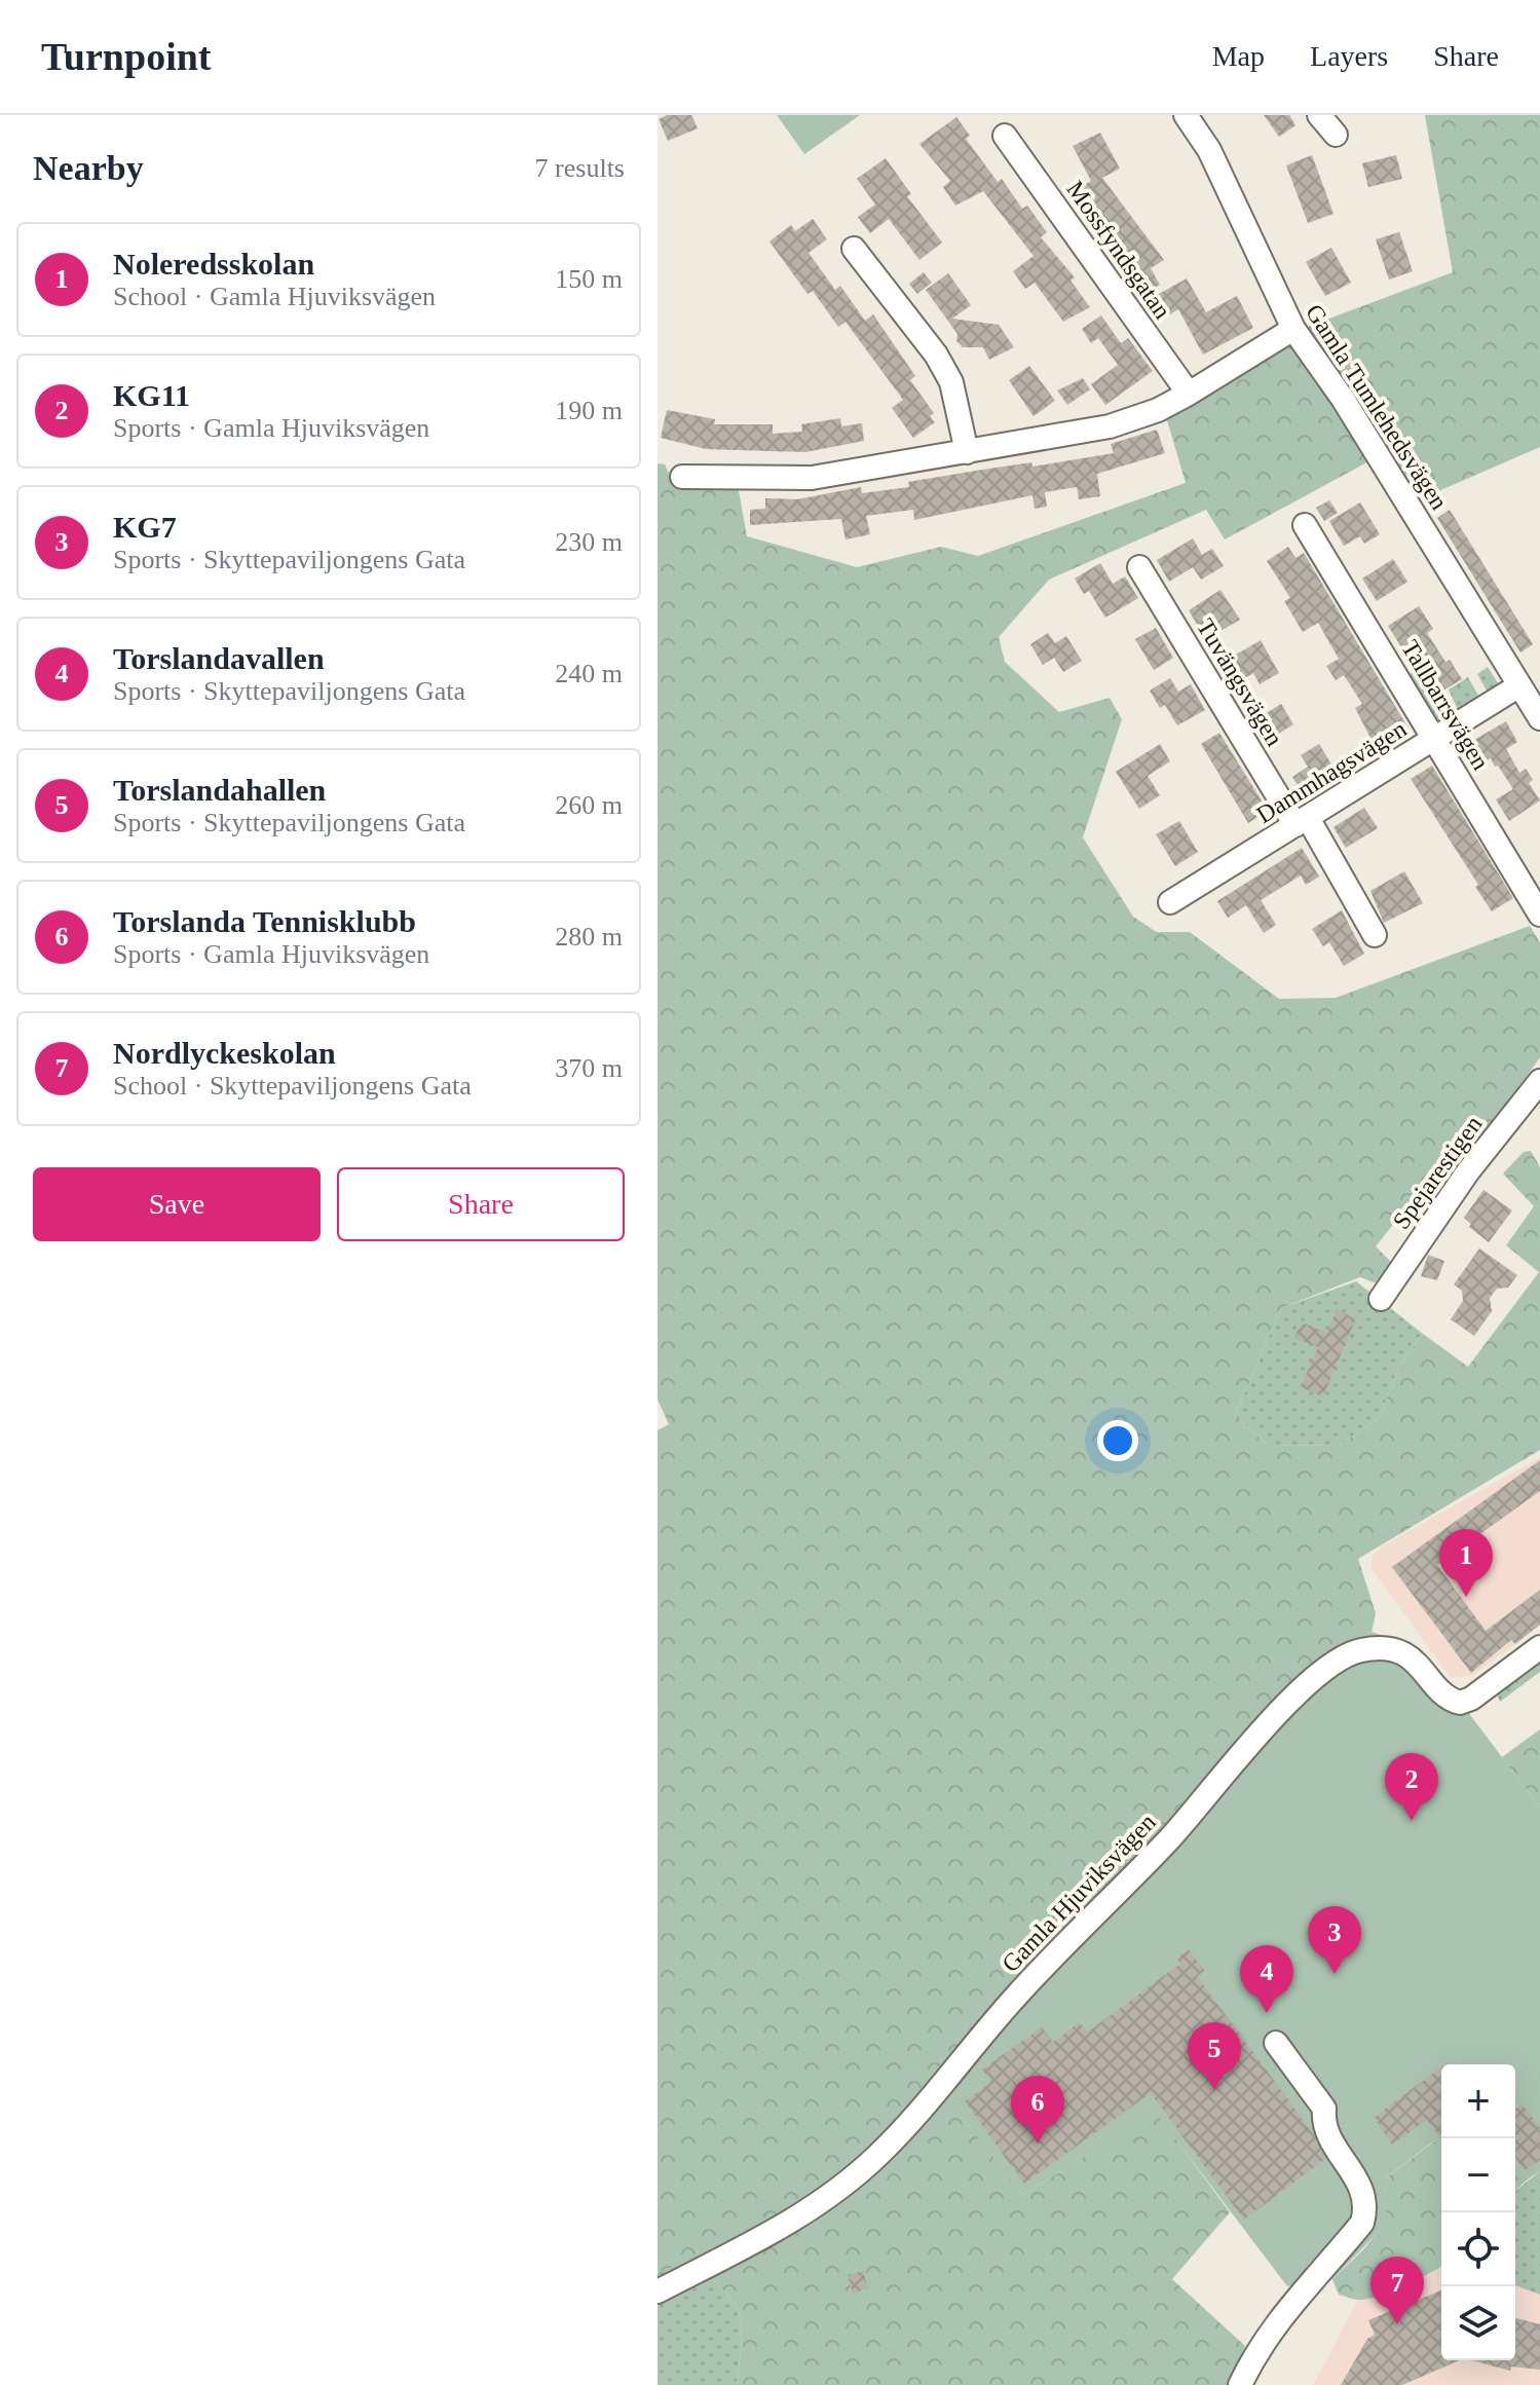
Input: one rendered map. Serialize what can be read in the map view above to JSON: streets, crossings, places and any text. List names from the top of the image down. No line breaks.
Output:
{"streets":{"street":["Mossfyndsgatan","Gamla Tumlehedsvägen","Tuvängsvägen","Tallbarrsvägen","Dammhagsvägen","Spejarestigen","Gamla Hjuviksvägen"]},"crossings":[["Gamla Tumlehedsvägen","Dammhagsvägen"],["Tuvängsvägen","Dammhagsvägen"],["Tallbarrsvägen","Dammhagsvägen"]],"page":{"header":"Turnpoint","nav":["Map","Layers","Share"],"heading":["Nearby","7 results"],"list":[{"mark":"1","name":"Noleredsskolan","note":"School · Gamla Hjuviksvägen","value":"150 m"},{"mark":"2","name":"KG11","note":"Sports · Gamla Hjuviksvägen","value":"190 m"},{"mark":"3","name":"KG7","note":"Sports · Skyttepaviljongens Gata","value":"230 m"},{"mark":"4","name":"Torslandavallen","note":"Sports · Skyttepaviljongens Gata","value":"240 m"},{"mark":"5","name":"Torslandahallen","note":"Sports · Skyttepaviljongens Gata","value":"260 m"},{"mark":"6","name":"Torslanda Tennisklubb","note":"Sports · Gamla Hjuviksvägen","value":"280 m"},{"mark":"7","name":"Nordlyckeskolan","note":"School · Skyttepaviljongens Gata","value":"370 m"}],"buttons":["Save","Share"],"pins":["1","2","3","4","5","6","7"],"map_buttons":["+","−"]}}
